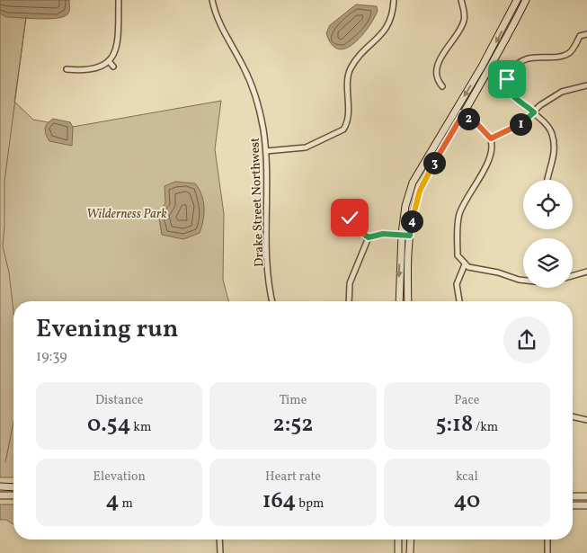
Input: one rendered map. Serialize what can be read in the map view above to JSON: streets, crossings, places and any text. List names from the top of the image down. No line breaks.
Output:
{"streets":{"street":["Drake Street Northwest"]},"parks":["Wilderness Park"],"page":{"pins":["2","1","3","4"],"heading":["Evening run","19:39"],"stats":[["Distance","0.54 km"],["Time","2:52"],["Pace","5:18 /km"],["Elevation","4 m"],["Heart rate","164 bpm"],["kcal","40"]]}}
